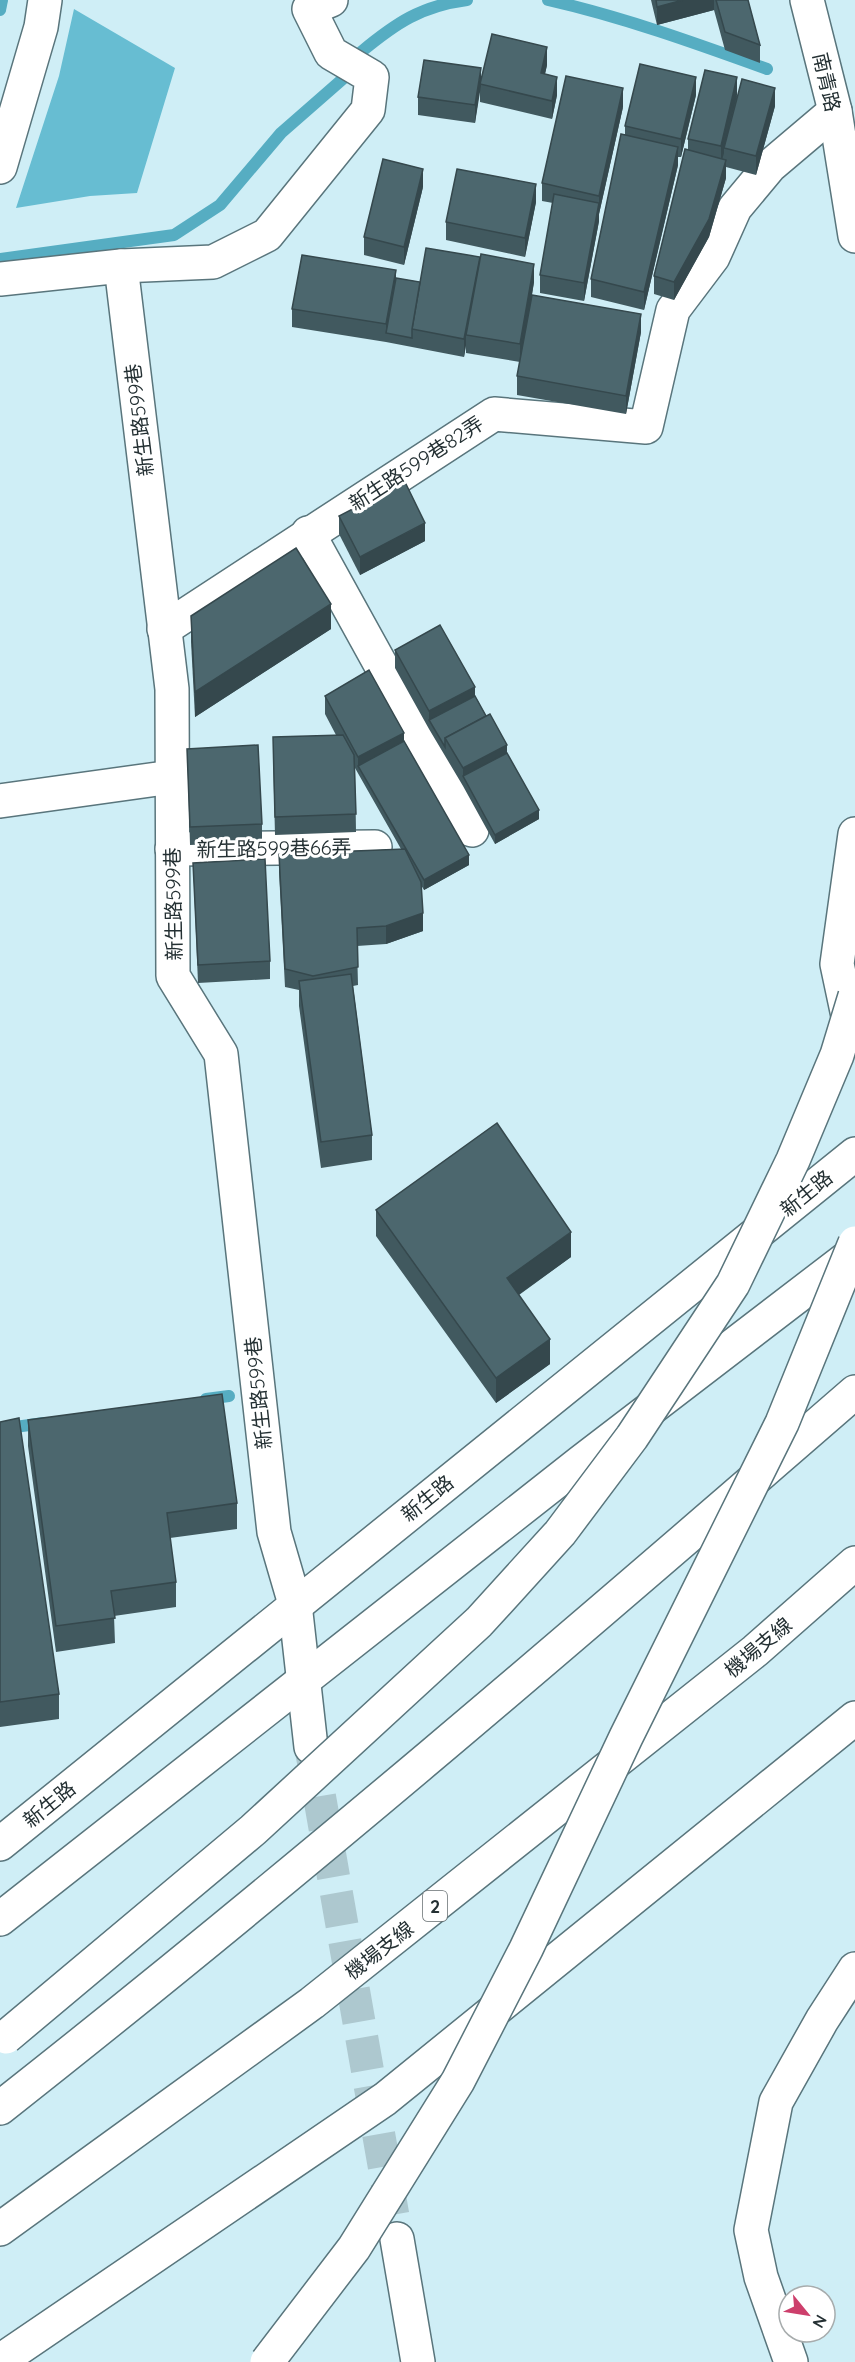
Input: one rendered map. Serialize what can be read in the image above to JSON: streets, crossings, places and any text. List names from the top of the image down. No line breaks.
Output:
{"streets":{"main road":["南青路","新生路599巷","新生路599巷82弄","新生路599巷66弄","新生路","機場支線","2"]},"crossings":[["南青路","新生路599巷82弄"],["新生路599巷","新生路599巷82弄"],["新生路599巷","新生路599巷66弄"],["新生路599巷","新生路"]],"north":"bottom right"}
